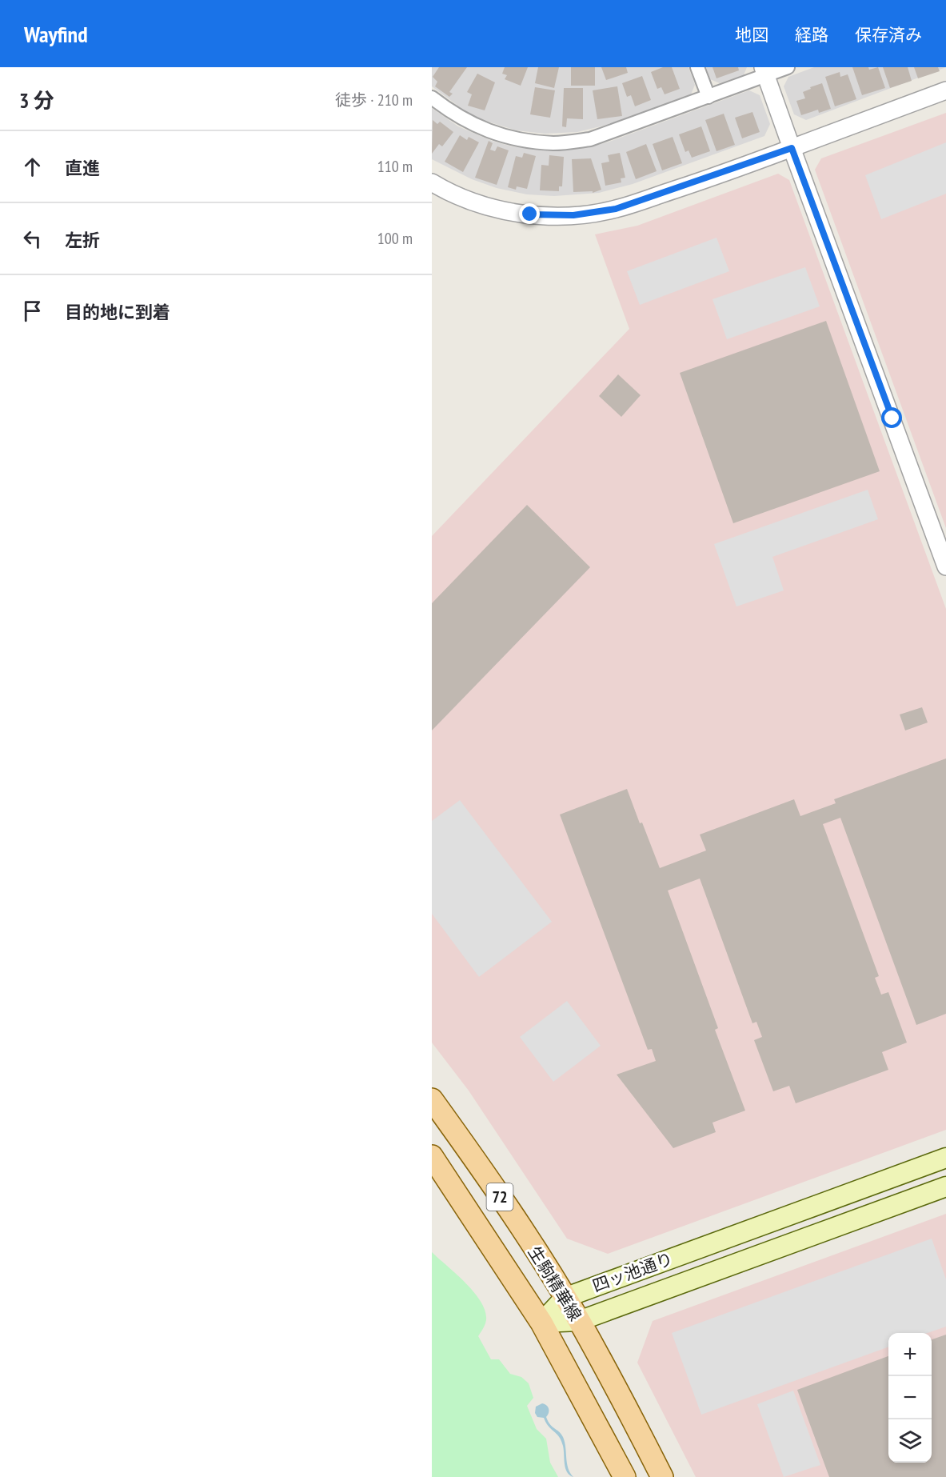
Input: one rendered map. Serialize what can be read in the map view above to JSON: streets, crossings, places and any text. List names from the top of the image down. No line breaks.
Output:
{"streets":{"main road":["72","四ッ池通り","生駒精華線"]},"crossings":[["四ッ池通り","生駒精華線"]],"page":{"header":"Wayfind","nav":["地図","経路","保存済み"],"heading":["3 分","徒歩 · 210 m"],"list":[["直進","110 m"],["左折","100 m"],"目的地に到着"],"map_buttons":["+","−"]}}
